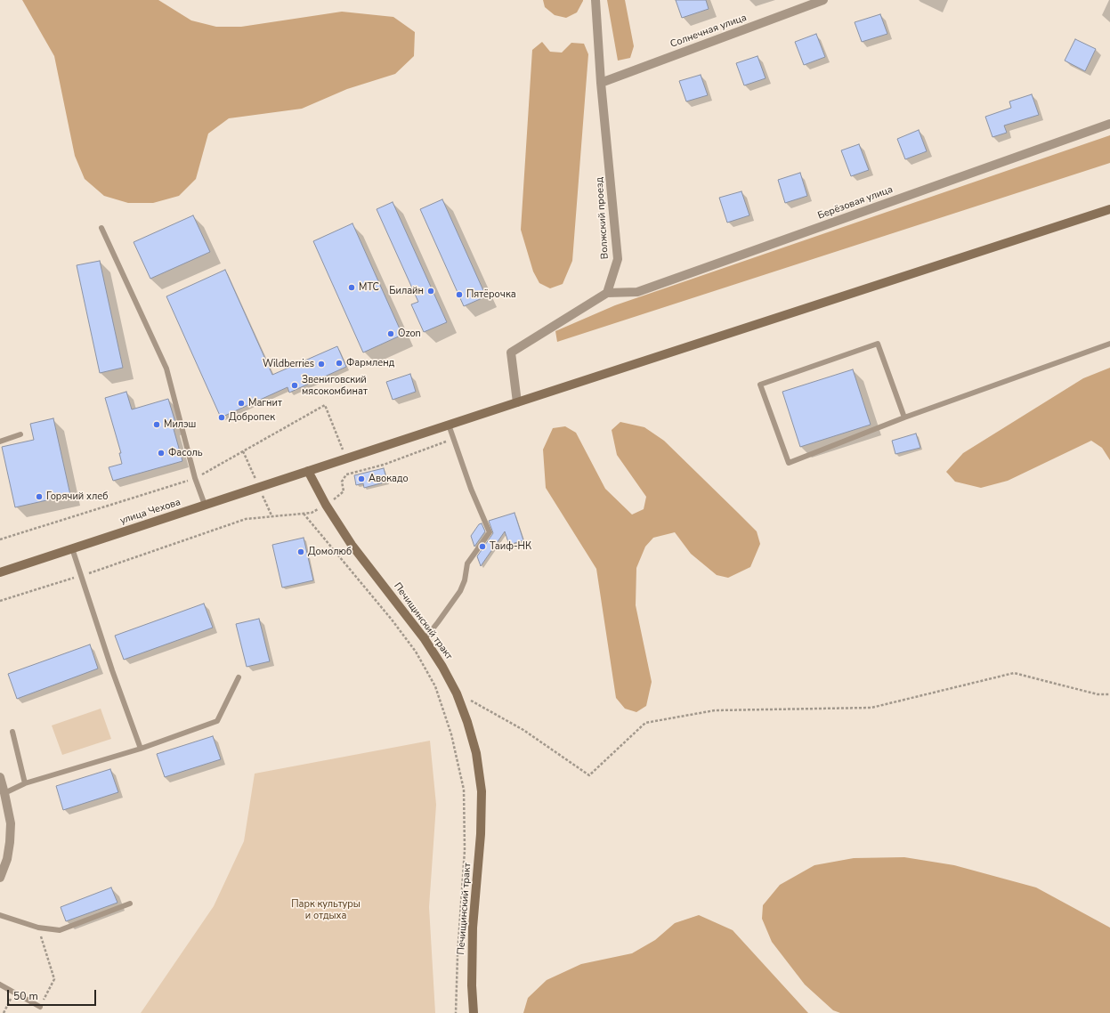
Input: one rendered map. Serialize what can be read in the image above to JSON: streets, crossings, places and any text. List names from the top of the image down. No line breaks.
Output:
{"streets":{"street":["Солнечная улица","Берёзовая улица","Волжский проезд","улица Чехова","Печищинский тракт"]},"crossings":[["Солнечная улица","Волжский проезд"],["Берёзовая улица","Волжский проезд"],["улица Чехова","Печищинский тракт"]],"parks":["Парк культуры и отдыха"],"places":["МТС","Билайн","Пятёрочка","Ozon","Фармленд","Wildberries","Звениговский мясокомбинат","Магнит","Добропек","Милэш","Фасоль","Авокадо","Горячий хлеб","Таиф-НК","Домолюб"],"scale_bar":"50 m"}
